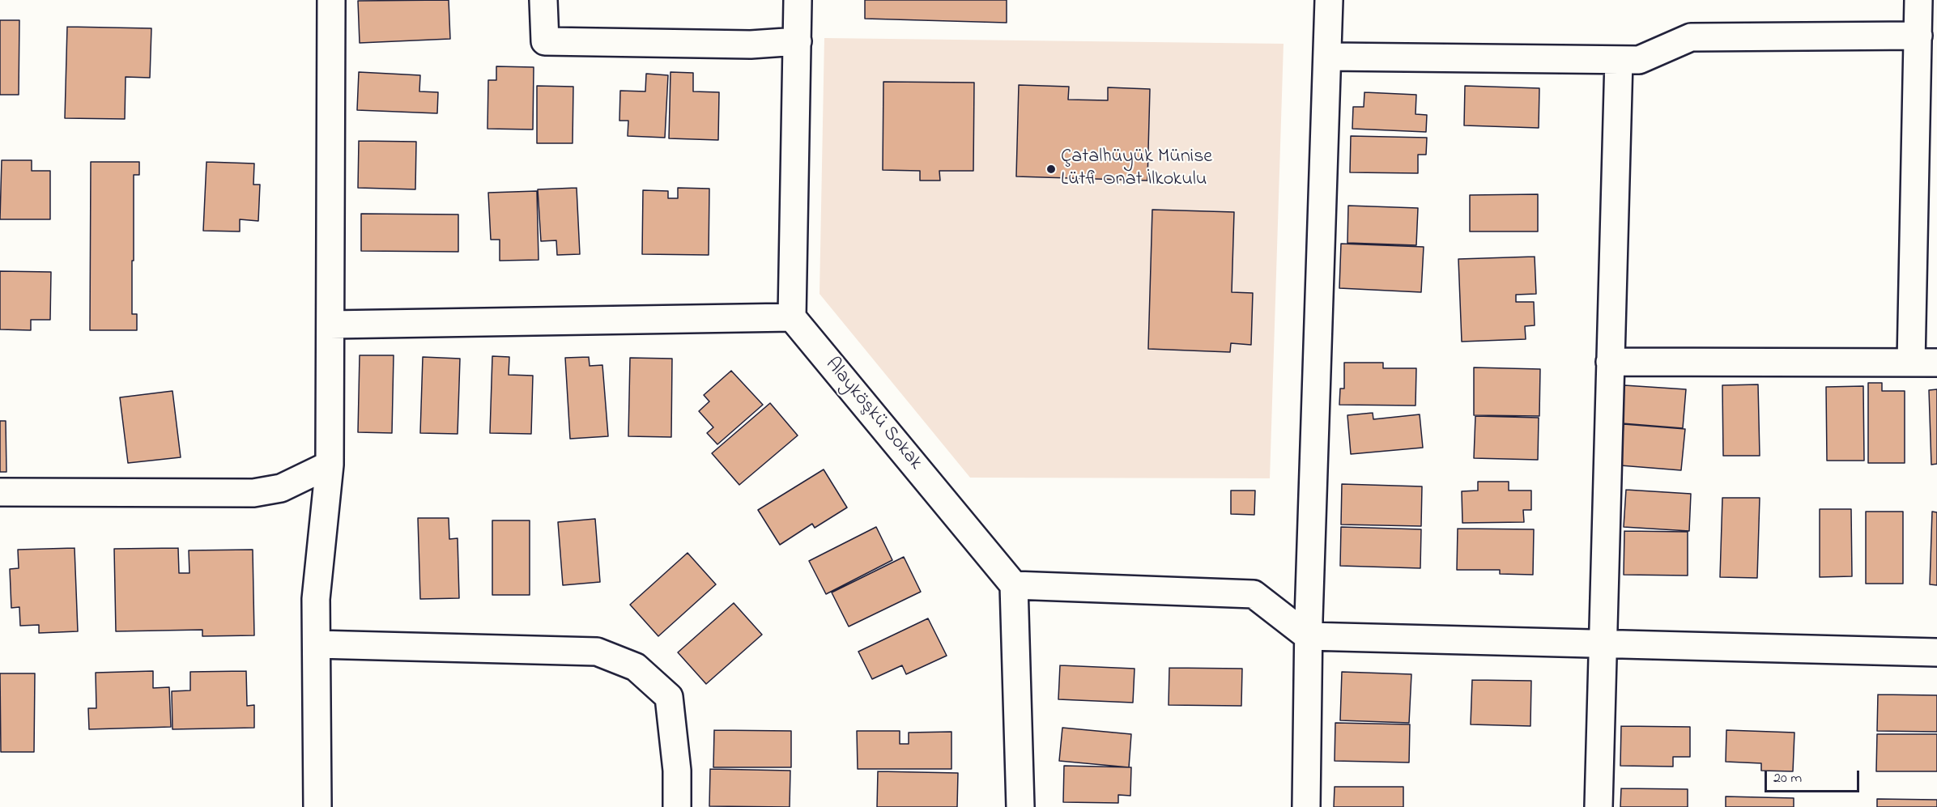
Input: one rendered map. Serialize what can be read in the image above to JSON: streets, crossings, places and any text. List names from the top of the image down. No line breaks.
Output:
{"streets":{"street":["Alayköşkü Sokak"]},"places":["Çatalhüyük Münise Lütfi Onat İlkokulu"],"scale_bar":"20 m"}
